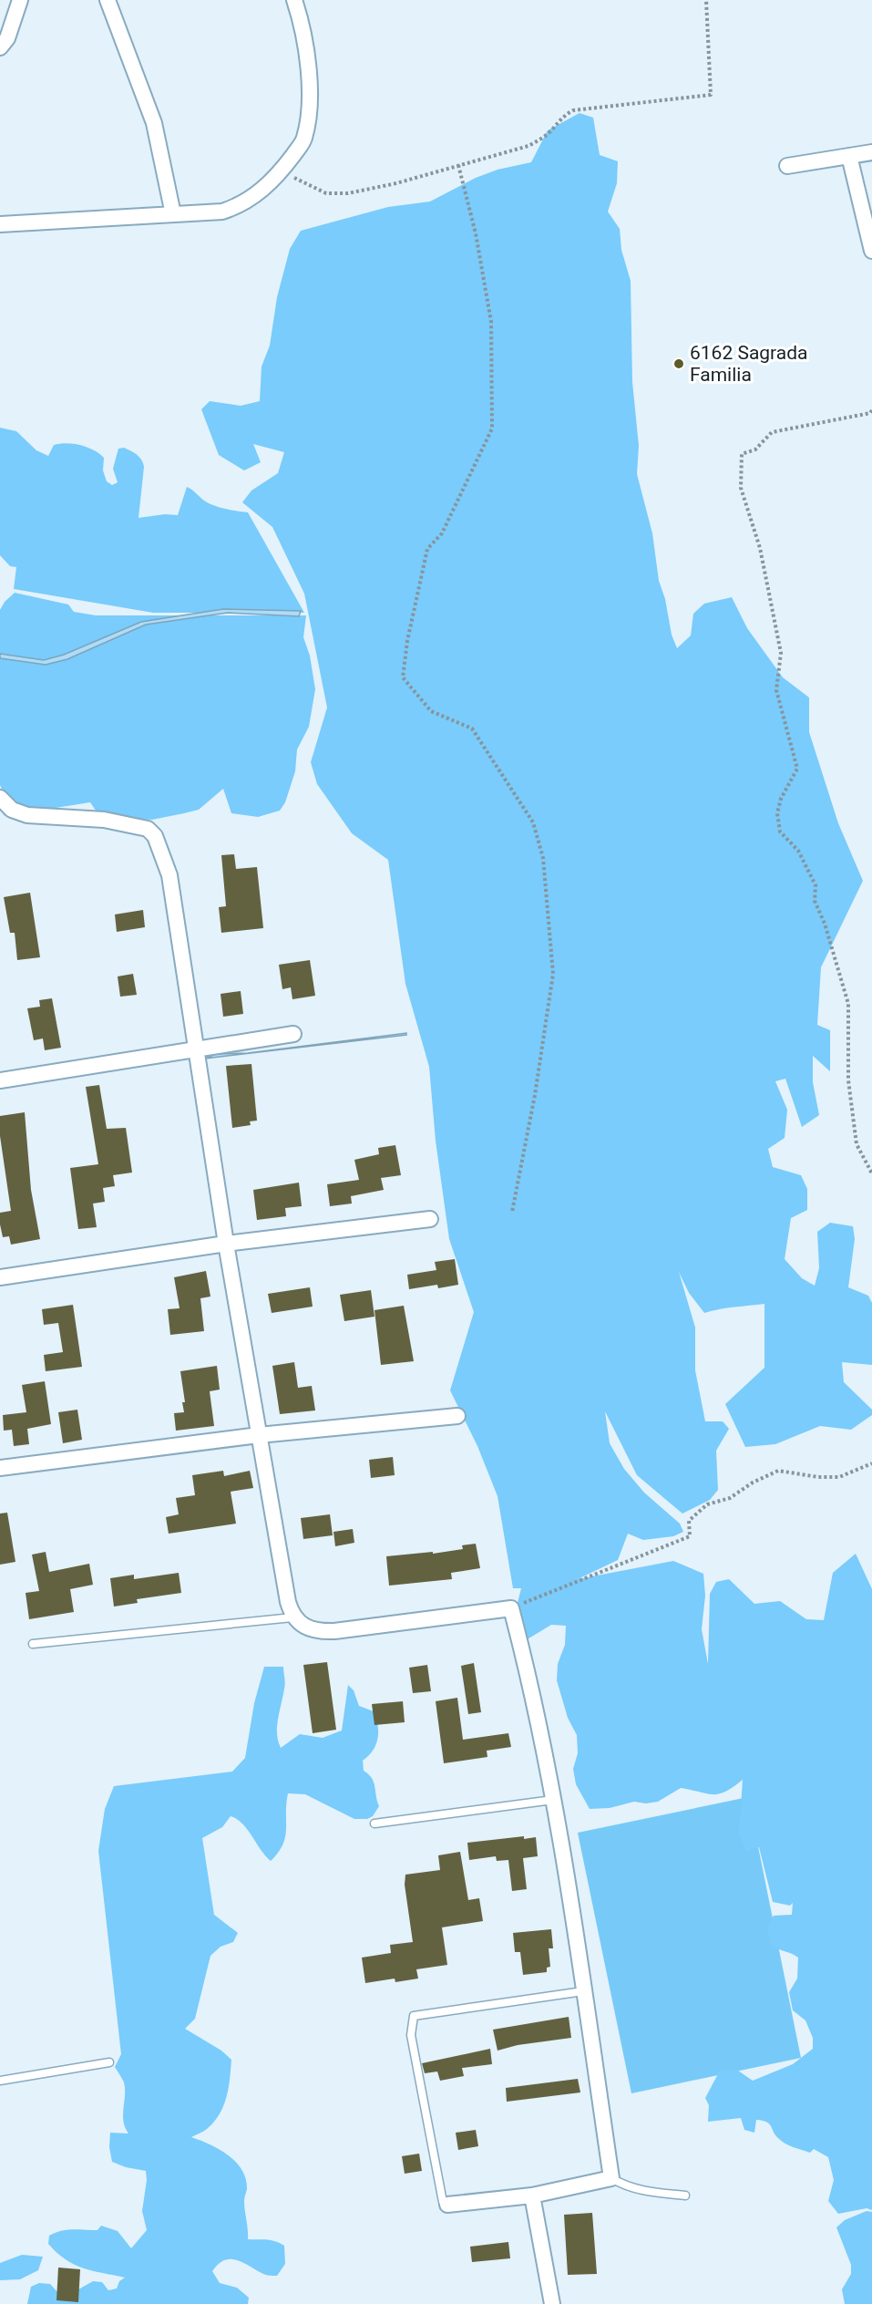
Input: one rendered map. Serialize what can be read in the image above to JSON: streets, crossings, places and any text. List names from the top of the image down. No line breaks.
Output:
{"places":["6162 Sagrada Familia"]}
